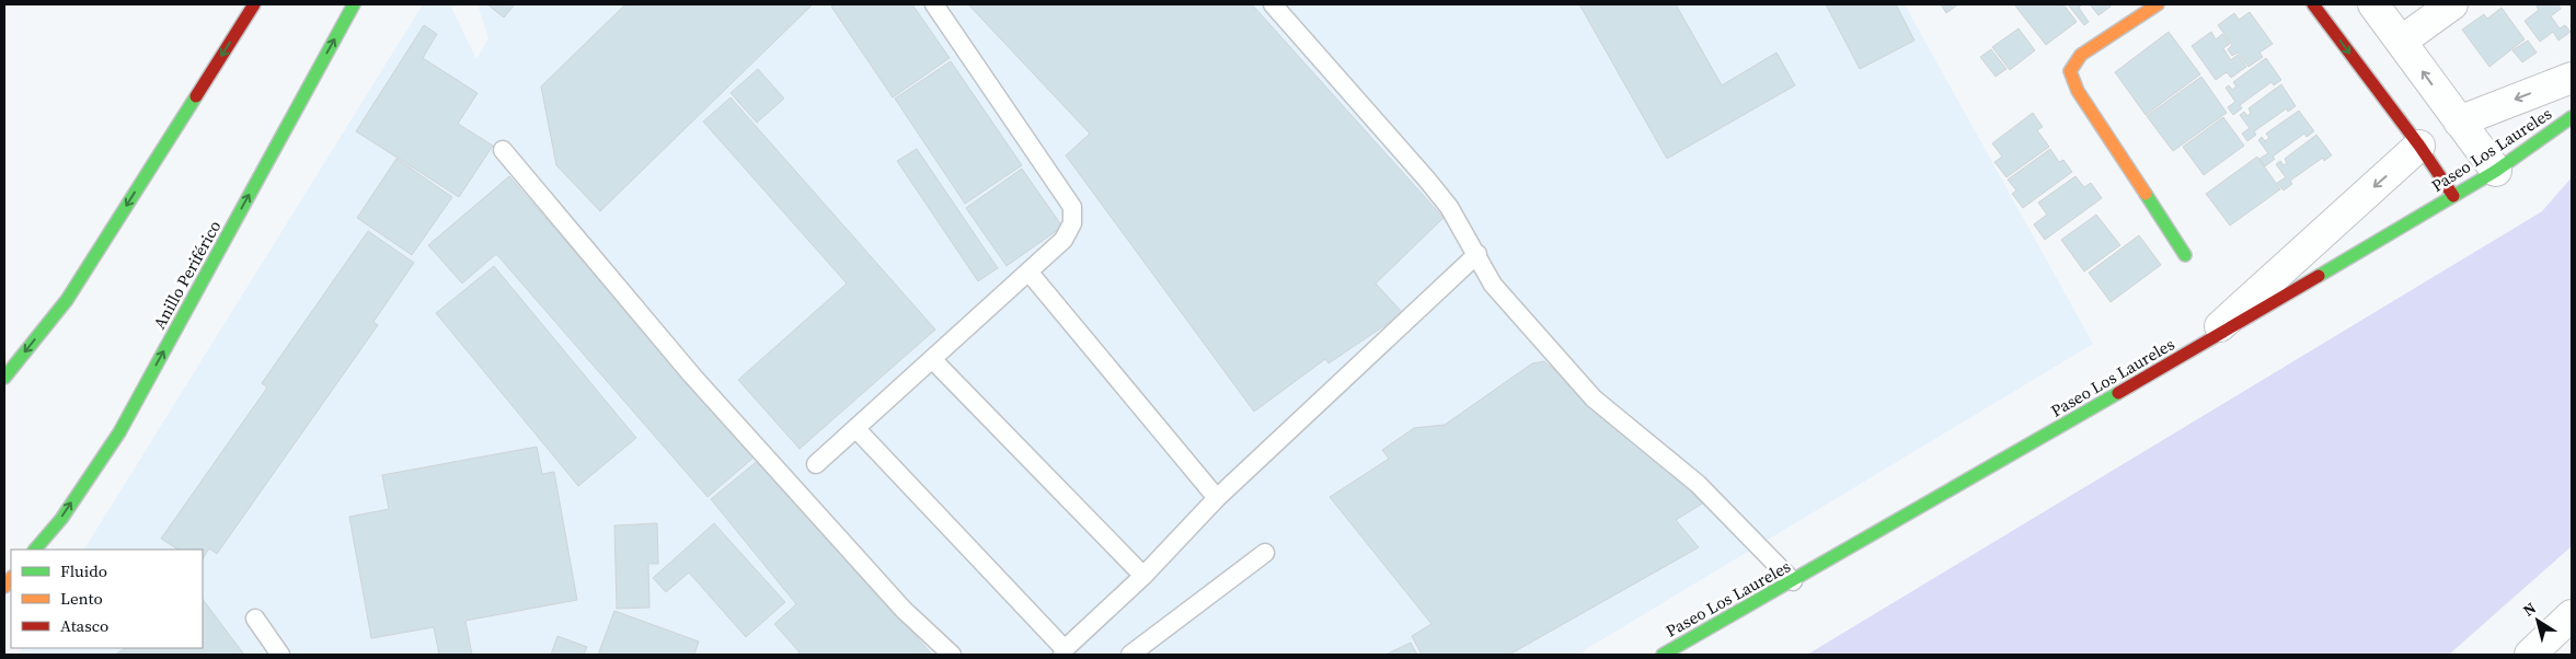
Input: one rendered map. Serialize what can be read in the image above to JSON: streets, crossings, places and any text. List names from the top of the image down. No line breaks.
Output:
{"streets":{"main road":["Paseo Los Laureles","Anillo Periférico"]},"legend":["Fluido","Lento","Atasco"],"north":"top left"}
